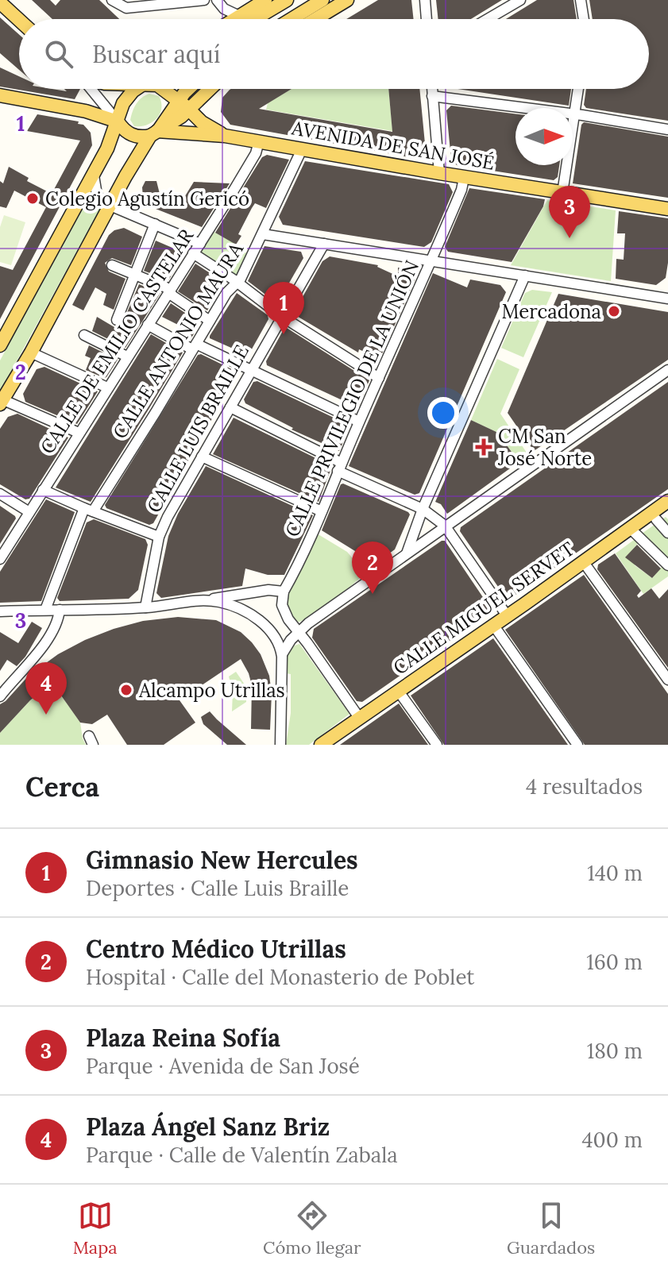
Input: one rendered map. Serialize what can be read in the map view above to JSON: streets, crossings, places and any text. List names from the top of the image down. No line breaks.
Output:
{"streets":{"main road":["AVENIDA DE SAN JOSÉ","CALLE MIGUEL SERVET"],"street":["CALLE ANTONIO MAURA","CALLE DE EMILIO CASTELAR","CALLE PRIVILEGIO DE LA UNIÓN","CALLE LUIS BRAILLE"]},"crossings":[["AVENIDA DE SAN JOSÉ","CALLE ANTONIO MAURA"],["AVENIDA DE SAN JOSÉ","CALLE DE EMILIO CASTELAR"],["AVENIDA DE SAN JOSÉ","CALLE PRIVILEGIO DE LA UNIÓN"]],"places":{"other":["Colegio Agustín Gericó","Mercadona","Alcampo Utrillas"],"health":["CM San José Norte"]},"north":"right","page":{"search":"Buscar aquí","pins":["3","1","2","4"],"heading":["Cerca","4 resultados"],"list":[{"mark":"1","name":"Gimnasio New Hercules","note":"Deportes · Calle Luis Braille","value":"140 m"},{"mark":"2","name":"Centro Médico Utrillas","note":"Hospital · Calle del Monasterio de Poblet","value":"160 m"},{"mark":"3","name":"Plaza Reina Sofía","note":"Parque · Avenida de San José","value":"180 m"},{"mark":"4","name":"Plaza Ángel Sanz Briz","note":"Parque · Calle de Valentín Zabala","value":"400 m"}],"nav":["Mapa","Cómo llegar","Guardados"]},"grid":{"rows":["1","2","3"]}}
